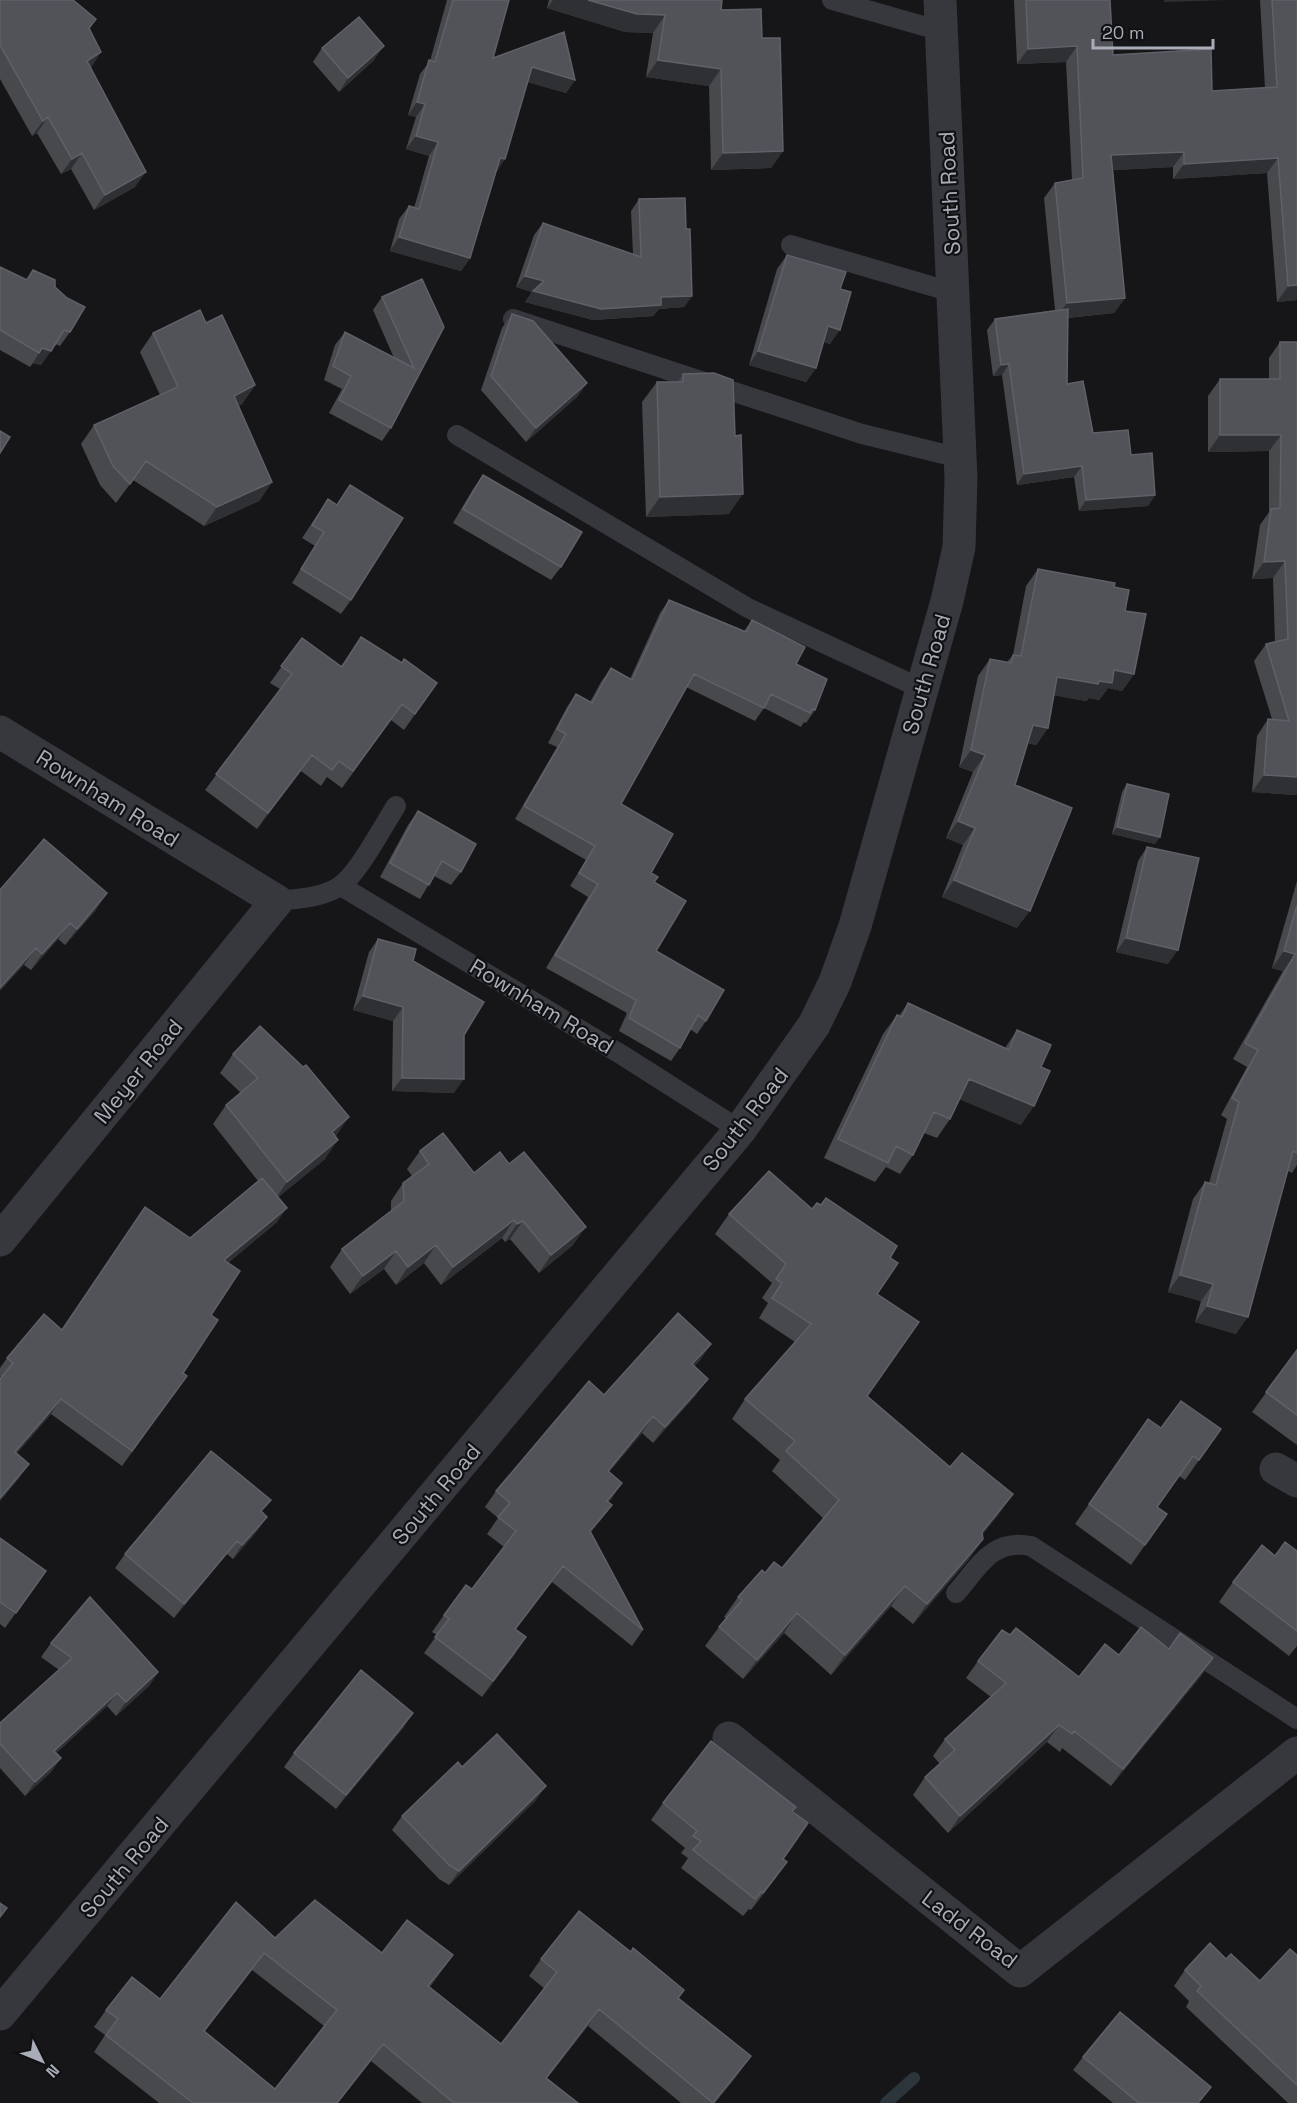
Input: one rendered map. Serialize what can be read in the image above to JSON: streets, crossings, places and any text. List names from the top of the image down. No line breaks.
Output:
{"streets":{"street":["South Road","Rownham Road","Meyer Road","Ladd Road"]},"crossings":[["South Road","Rownham Road"],["Rownham Road","Meyer Road"]],"scale_bar":"20 m","north":"bottom right"}
